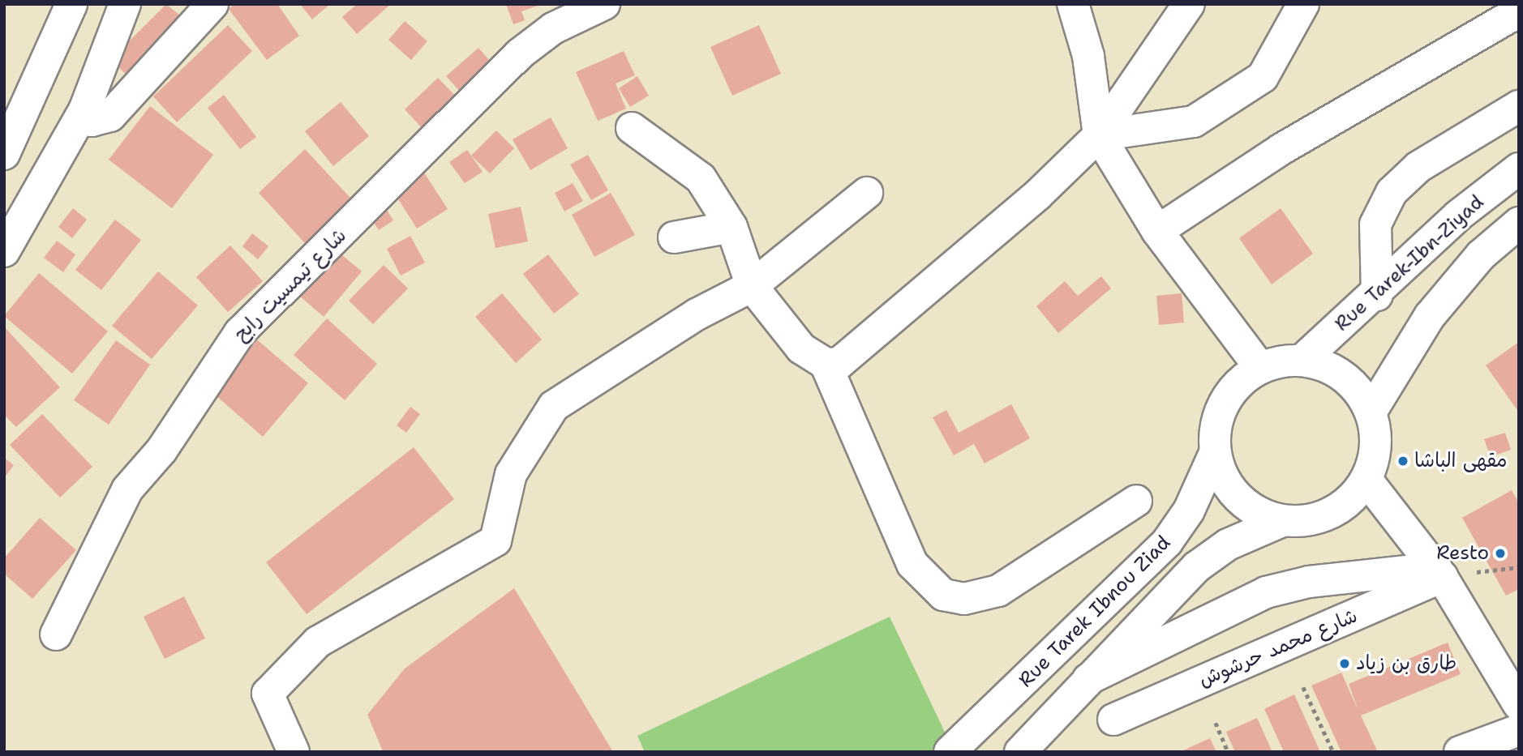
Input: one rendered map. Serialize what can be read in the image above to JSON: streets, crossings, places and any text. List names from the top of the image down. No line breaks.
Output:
{"streets":{"street":["Rue Tarek-Ibn-Ziyad","شارع تيمسيت رابح","Rue Tarek Ibnou Ziad","شارع محمد حرشوش"]},"crossings":[["Rue Tarek-Ibn-Ziyad","Rue Tarek Ibnou Ziad"]],"places":["مقهى الباشا","Resto","طارق بن زياد"]}
